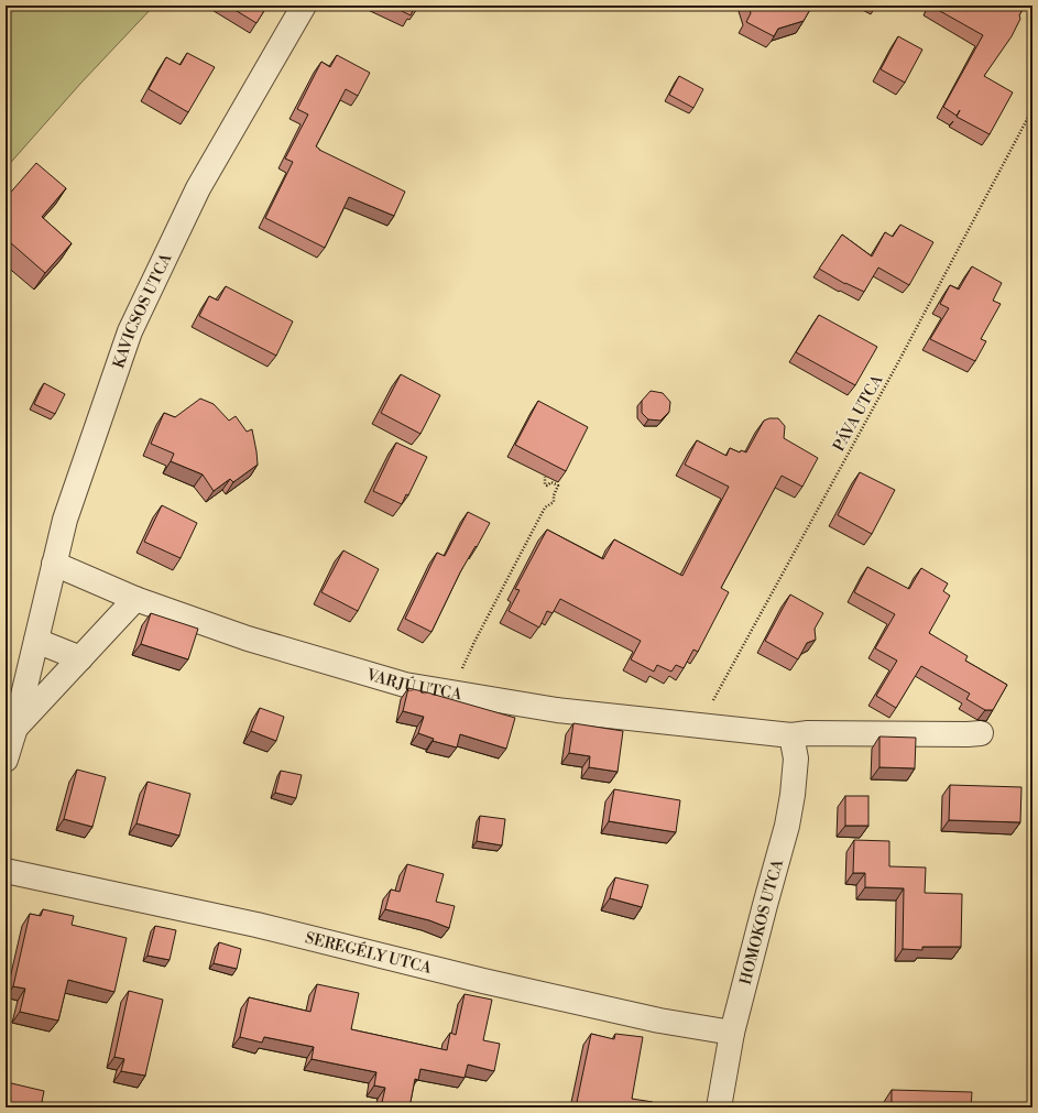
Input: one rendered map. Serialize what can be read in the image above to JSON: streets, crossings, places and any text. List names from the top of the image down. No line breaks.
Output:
{"streets":{"street":["KAVICSOS UTCA","VARJÚ UTCA","HOMOKOS UTCA","SEREGÉLY UTCA"],"path":["PÁVA UTCA"]},"crossings":[["KAVICSOS UTCA","VARJÚ UTCA"],["PÁVA UTCA","VARJÚ UTCA"],["VARJÚ UTCA","HOMOKOS UTCA"],["HOMOKOS UTCA","SEREGÉLY UTCA"]]}
